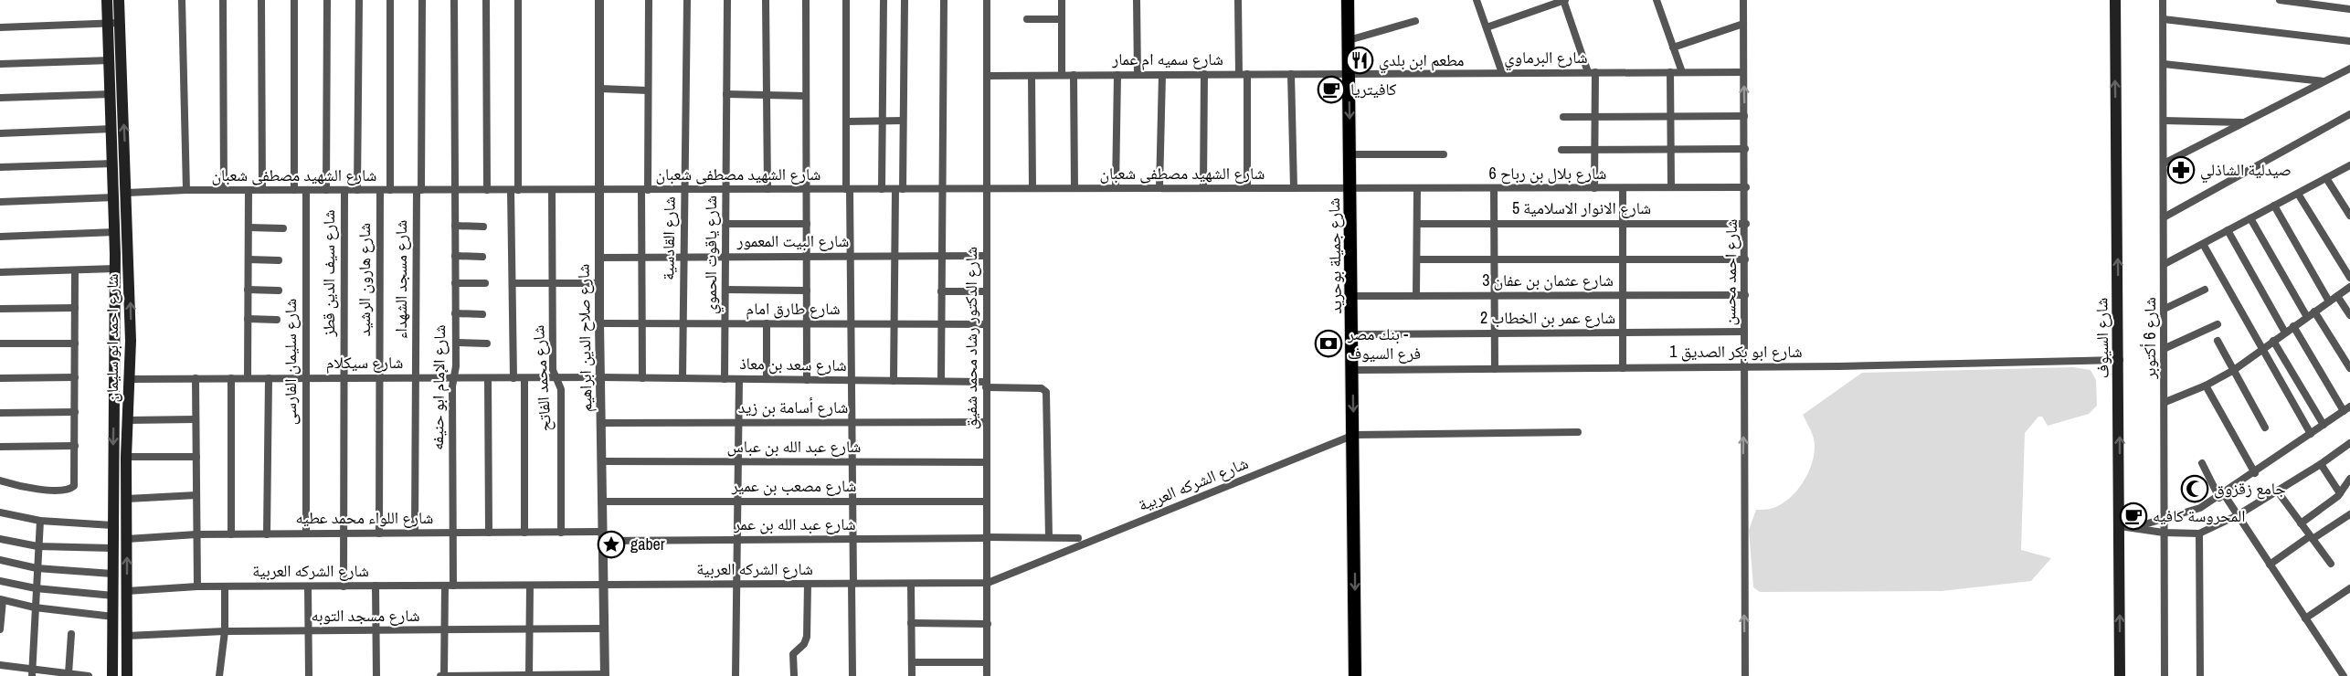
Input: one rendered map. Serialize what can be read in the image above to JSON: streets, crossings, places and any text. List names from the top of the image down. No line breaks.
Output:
{"streets":{"main road":["شارع جميلة بوحريد","شارع احمد ابو سليمان","شارع السيوف"],"street":["شارع البرماوي","شارع سميه ام عمار","شارع الشهيد مصطفى شعبان","شارع بلال بن رباح 6","شارع الانوار الاسلامية 5","شارع القادسية","شارع البيت المعمور","شارع ياقوت الحموي","شارع احمد محسن","شارع سيف الدين قطز","شارع هارون الرشيد","شارع مسجد الشهداء","شارع عثمان بن عفان 3","شارع طارق امام","شارع عمر بن الخطاب 2","شارع صلاح الدين ابراهيم","شارع الدكتور رشاد محمد شفيق","شارع 6 أكتوبر","شارع ابو بكر الصديق 1","شارع سليمان الفارسى","شارع سيكلام","شارع سعد بن معاذ","شارع محمد الفاتح","شارع الإمام ابو حنيفه","شارع أسامة بن زيد","شارع عبد الله بن عباس","شارع الشركه العربية","شارع مصعب بن عمير","شارع اللواء محمد عطيه","شارع عبد الله بن عمر","شارع مسجد التوبه"]},"crossings":[["شارع البرماوي","شارع سميه ام عمار"],["شارع البرماوي","شارع جميلة بوحريد"],["شارع البرماوي","شارع احمد محسن"],["شارع سميه ام عمار","شارع جميلة بوحريد"],["شارع سميه ام عمار","شارع الدكتور رشاد محمد شفيق"],["شارع الشهيد مصطفى شعبان","شارع بلال بن رباح 6"],["شارع الشهيد مصطفى شعبان","شارع القادسية"],["شارع الشهيد مصطفى شعبان","شارع ياقوت الحموي"],["شارع الشهيد مصطفى شعبان","شارع جميلة بوحريد"],["شارع الشهيد مصطفى شعبان","شارع سيف الدين قطز"],["شارع الشهيد مصطفى شعبان","شارع هارون الرشيد"],["شارع الشهيد مصطفى شعبان","شارع مسجد الشهداء"],["شارع الشهيد مصطفى شعبان","شارع احمد ابو سليمان"],["شارع الشهيد مصطفى شعبان","شارع صلاح الدين ابراهيم"],["شارع الشهيد مصطفى شعبان","شارع الدكتور رشاد محمد شفيق"],["شارع الشهيد مصطفى شعبان","شارع سليمان الفارسى"],["شارع الشهيد مصطفى شعبان","شارع محمد الفاتح"],["شارع الشهيد مصطفى شعبان","شارع الإمام ابو حنيفه"],["شارع بلال بن رباح 6","شارع جميلة بوحريد"],["شارع بلال بن رباح 6","شارع احمد محسن"],["شارع الانوار الاسلامية 5","شارع احمد محسن"],["شارع القادسية","شارع البيت المعمور"],["شارع القادسية","شارع طارق امام"],["شارع القادسية","شارع سعد بن معاذ"],["شارع البيت المعمور","شارع ياقوت الحموي"],["شارع البيت المعمور","شارع صلاح الدين ابراهيم"],["شارع البيت المعمور","شارع الدكتور رشاد محمد شفيق"],["شارع ياقوت الحموي","شارع طارق امام"],["شارع ياقوت الحموي","شارع سعد بن معاذ"],["شارع جميلة بوحريد","شارع عثمان بن عفان 3"],["شارع جميلة بوحريد","شارع عمر بن الخطاب 2"],["شارع جميلة بوحريد","شارع ابو بكر الصديق 1"],["شارع جميلة بوحريد","شارع الشركه العربية"],["شارع احمد محسن","شارع عثمان بن عفان 3"],["شارع احمد محسن","شارع عمر بن الخطاب 2"],["شارع احمد محسن","شارع ابو بكر الصديق 1"],["شارع سيف الدين قطز","شارع سيكلام"],["شارع سيف الدين قطز","شارع الشركه العربية"],["شارع سيف الدين قطز","شارع اللواء محمد عطيه"],["شارع هارون الرشيد","شارع سيكلام"],["شارع هارون الرشيد","شارع اللواء محمد عطيه"],["شارع مسجد الشهداء","شارع سيكلام"],["شارع مسجد الشهداء","شارع اللواء محمد عطيه"],["شارع طارق امام","شارع صلاح الدين ابراهيم"],["شارع طارق امام","شارع الدكتور رشاد محمد شفيق"],["شارع احمد ابو سليمان","شارع سيكلام"],["شارع احمد ابو سليمان","شارع الشركه العربية"],["شارع احمد ابو سليمان","شارع اللواء محمد عطيه"],["شارع احمد ابو سليمان","شارع مسجد التوبه"],["شارع صلاح الدين ابراهيم","شارع سيكلام"],["شارع صلاح الدين ابراهيم","شارع سعد بن معاذ"],["شارع صلاح الدين ابراهيم","شارع أسامة بن زيد"],["شارع صلاح الدين ابراهيم","شارع عبد الله بن عباس"],["شارع صلاح الدين ابراهيم","شارع الشركه العربية"],["شارع صلاح الدين ابراهيم","شارع مصعب بن عمير"],["شارع صلاح الدين ابراهيم","شارع اللواء محمد عطيه"],["شارع صلاح الدين ابراهيم","شارع عبد الله بن عمر"],["شارع صلاح الدين ابراهيم","شارع مسجد التوبه"],["شارع الدكتور رشاد محمد شفيق","شارع سعد بن معاذ"],["شارع الدكتور رشاد محمد شفيق","شارع أسامة بن زيد"],["شارع الدكتور رشاد محمد شفيق","شارع عبد الله بن عباس"],["شارع الدكتور رشاد محمد شفيق","شارع الشركه العربية"],["شارع الدكتور رشاد محمد شفيق","شارع مصعب بن عمير"],["شارع الدكتور رشاد محمد شفيق","شارع عبد الله بن عمر"],["شارع السيوف","شارع ابو بكر الصديق 1"],["شارع سليمان الفارسى","شارع سيكلام"],["شارع سليمان الفارسى","شارع اللواء محمد عطيه"],["شارع سيكلام","شارع سعد بن معاذ"],["شارع سيكلام","شارع محمد الفاتح"],["شارع سيكلام","شارع الإمام ابو حنيفه"],["شارع سعد بن معاذ","شارع عبد الله بن عمر"],["شارع محمد الفاتح","شارع اللواء محمد عطيه"],["شارع الإمام ابو حنيفه","شارع الشركه العربية"],["شارع الإمام ابو حنيفه","شارع اللواء محمد عطيه"],["شارع الإمام ابو حنيفه","شارع مسجد التوبه"],["شارع اللواء محمد عطيه","شارع عبد الله بن عمر"]],"one_way":["شارع جميلة بوحريد","شارع احمد محسن","شارع السيوف"],"places":{"restaurant":["مطعم ابن بلدي"],"cafe":["كافيتريا","المحروسة كافيه"],"pharmacy":["صيدلية الشاذلي"],"bank":["بنك مصر - فرع السيوف"],"mosque":["جامع زقزوق"],"place":["gaber"]}}
